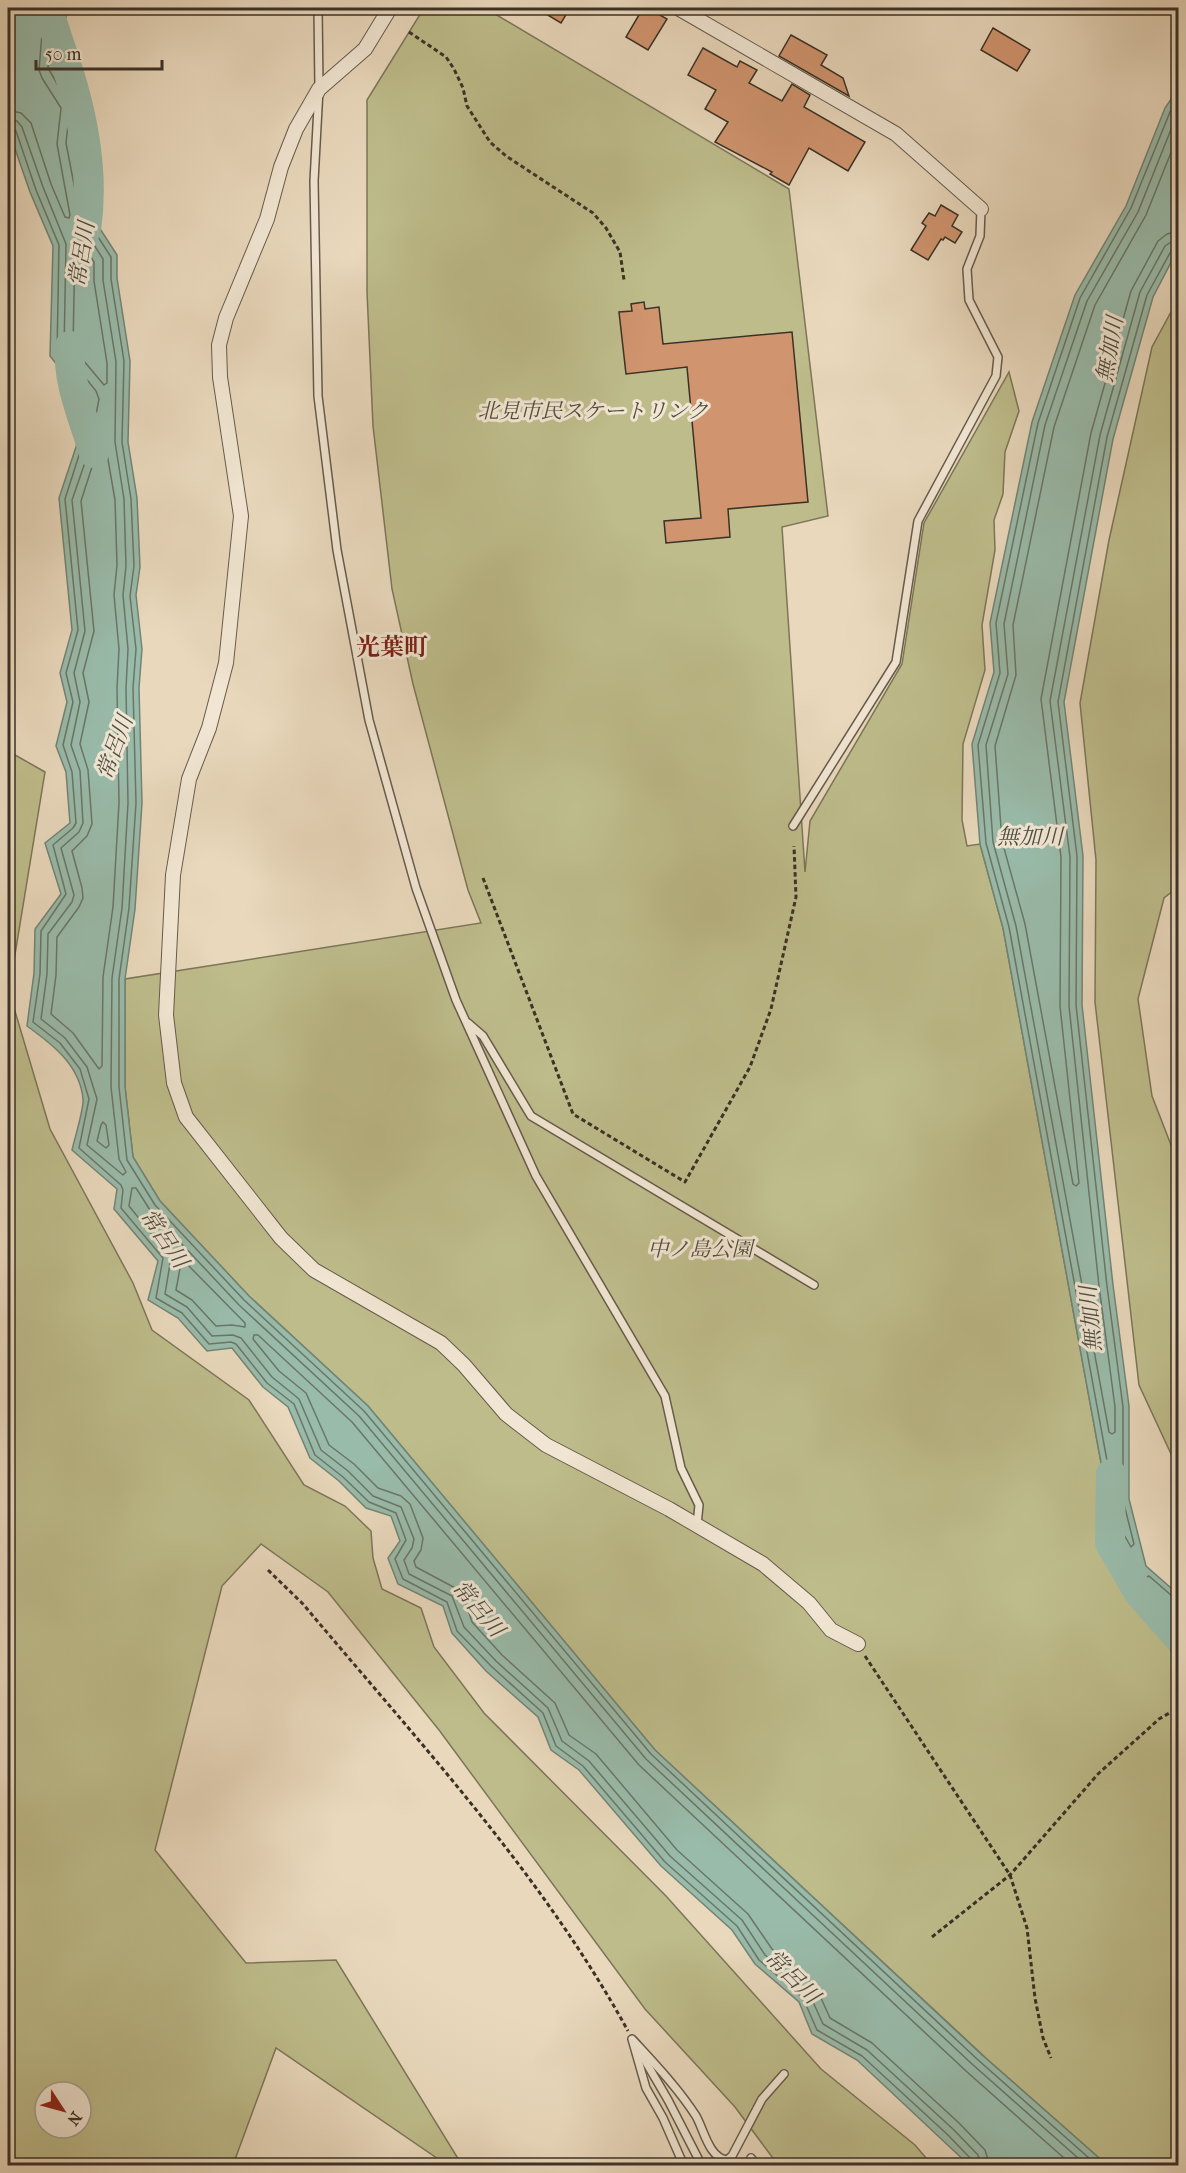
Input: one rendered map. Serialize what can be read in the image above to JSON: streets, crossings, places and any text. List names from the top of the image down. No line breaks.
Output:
{"districts":["光葉町"],"water":["常呂川","無加川"],"parks":["北見市民スケートリンク","中ノ島公園"],"scale_bar":"50 m","north":"bottom right"}
